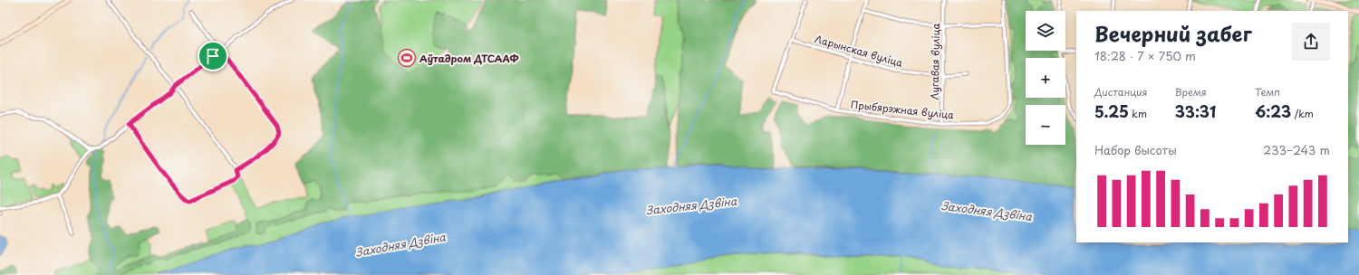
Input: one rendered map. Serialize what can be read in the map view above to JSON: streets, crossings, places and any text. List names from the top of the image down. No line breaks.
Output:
{"streets":{"street":["Ларынская вуліца","Лугавая вуліца","Прыбярэжная вуліца"]},"crossings":[["Ларынская вуліца","Лугавая вуліца"],["Ларынская вуліца","Прыбярэжная вуліца"],["Лугавая вуліца","Прыбярэжная вуліца"]],"water":["Заходняя Дзвіна"],"places":{"sports":["Аўтадром ДТСААФ"]},"page":{"map_buttons":["+","−"],"heading":["Вечерний забег","18:28 · 7 × 750 m"],"stats":[["Дистанция","5.25 km"],["Время","33:31"],["Темп","6:23 /km"]],"chart":["Набор высоты","233–243 m"]}}
